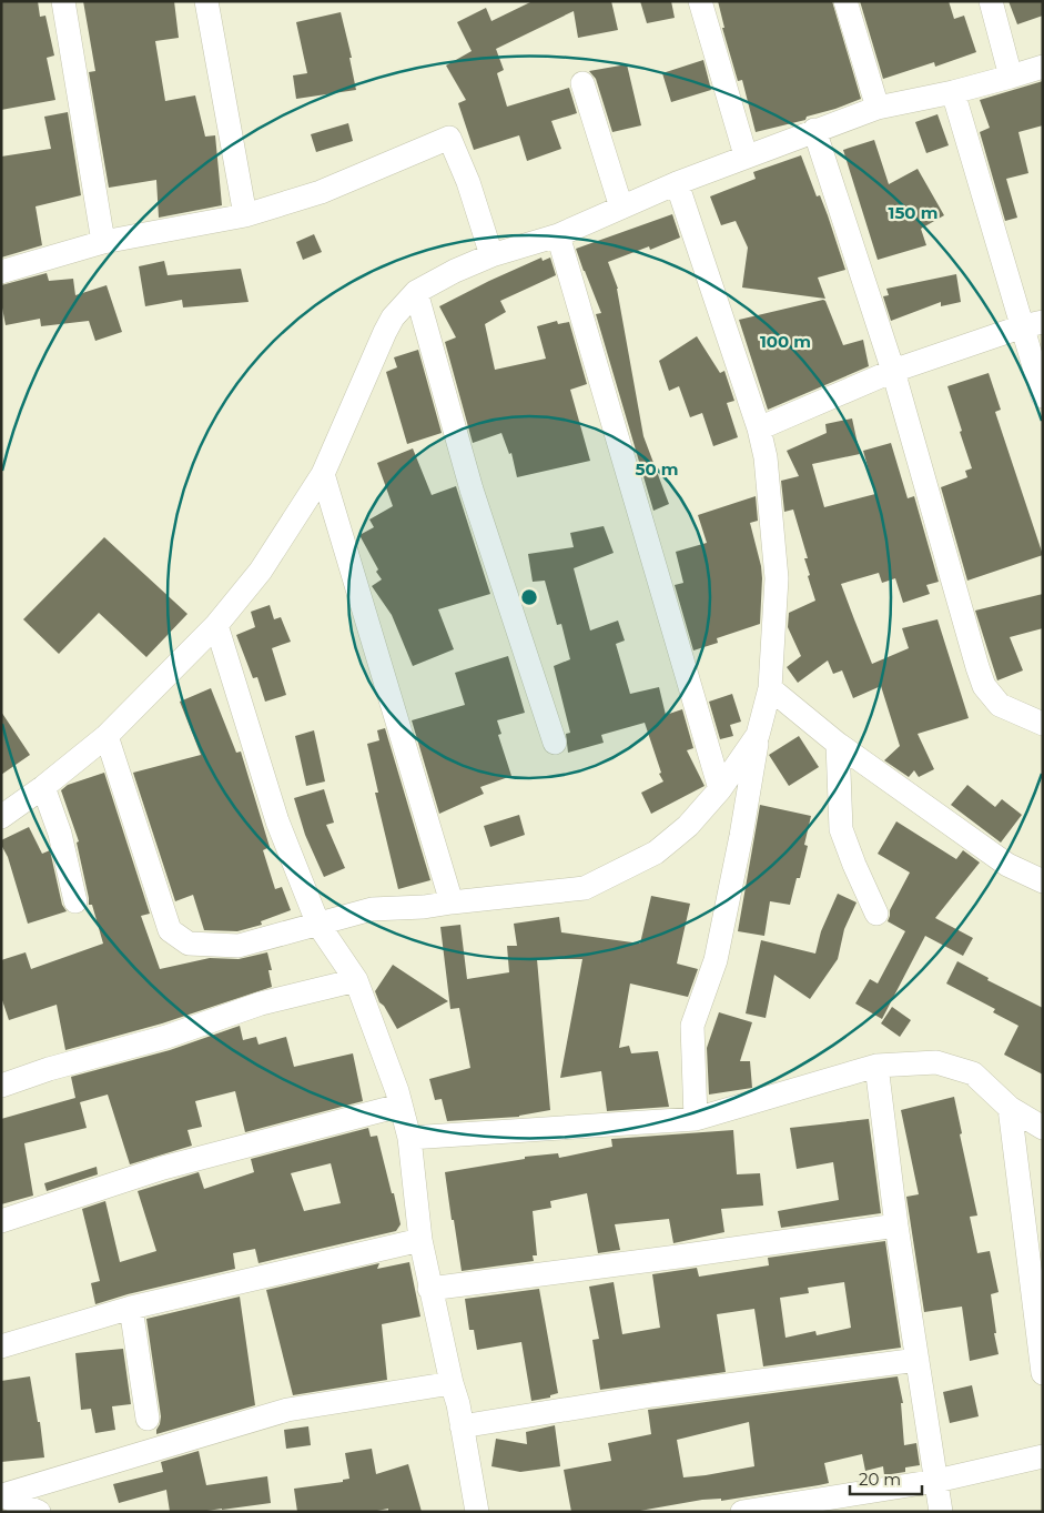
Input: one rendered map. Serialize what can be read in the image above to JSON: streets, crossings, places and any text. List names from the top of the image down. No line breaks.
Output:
{"scale_bar":"20 m","rings":["150 m","100 m","50 m"]}
